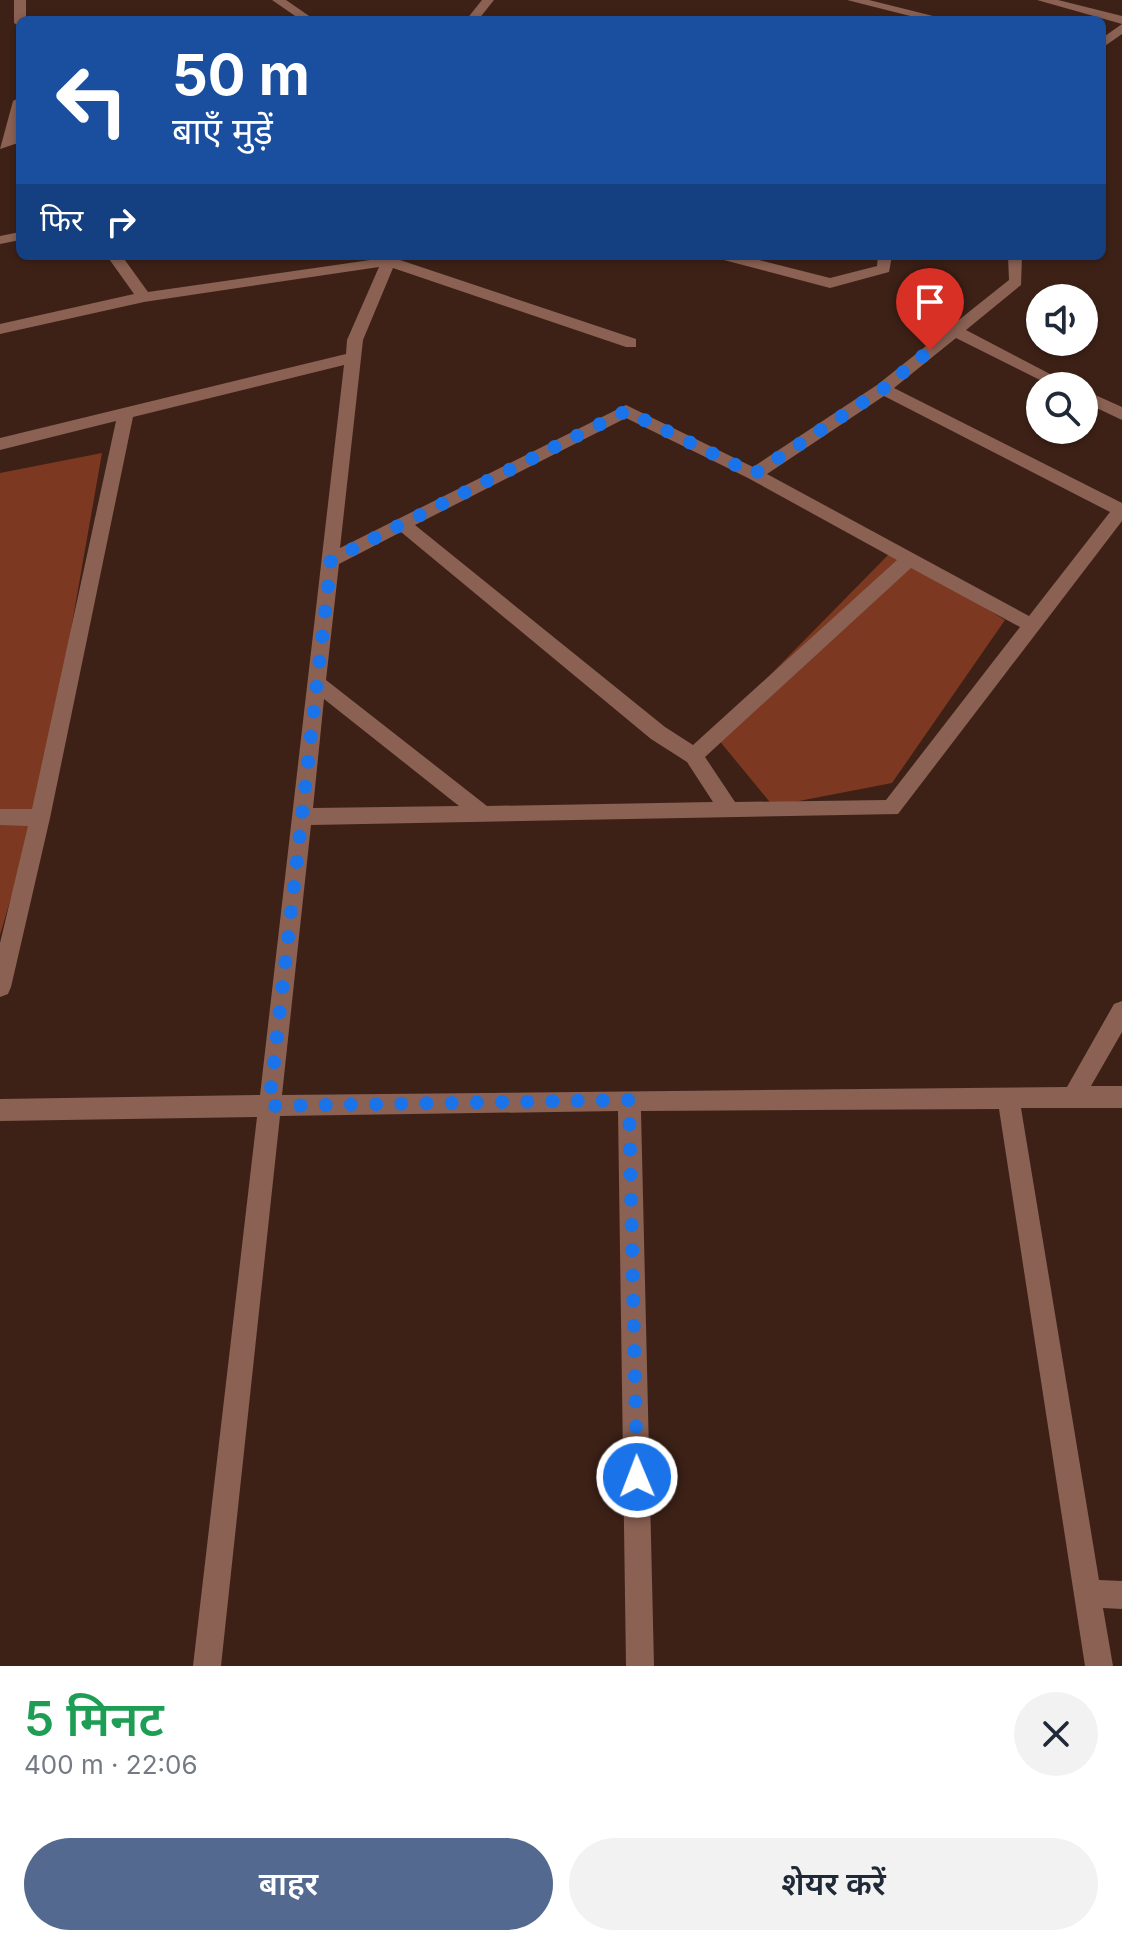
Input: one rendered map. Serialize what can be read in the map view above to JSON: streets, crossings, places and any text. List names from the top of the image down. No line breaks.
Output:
{"page":{"turn":["50 m","बाएँ मुड़ें"],"then":"फिर","heading":["5 मिनट","400 m · 22:06"],"buttons":["बाहर","शेयर करें"]}}
